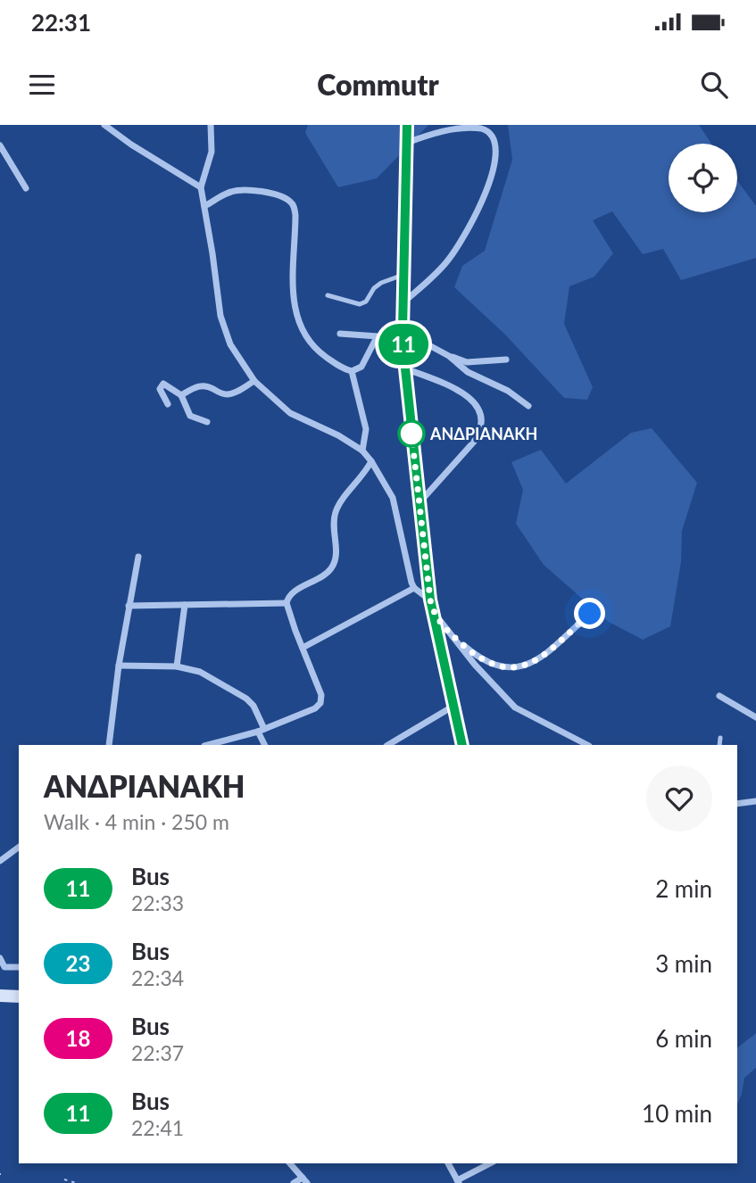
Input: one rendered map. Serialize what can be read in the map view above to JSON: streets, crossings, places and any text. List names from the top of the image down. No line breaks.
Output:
{"places":["ΑΝΔΡΙΑΝΑΚΗ"],"lines":["bus line 11"],"page":{"status":"22:31","header":"Commutr","on_map":"11","heading":["ΑΝΔΡΙΑΝΑΚΗ","Walk · 4 min · 250 m"],"list":[{"mark":"11","name":"Bus","note":"22:33","value":"2 min"},{"mark":"23","name":"Bus","note":"22:34","value":"3 min"},{"mark":"18","name":"Bus","note":"22:37","value":"6 min"},{"mark":"11","name":"Bus","note":"22:41","value":"10 min"}]}}
